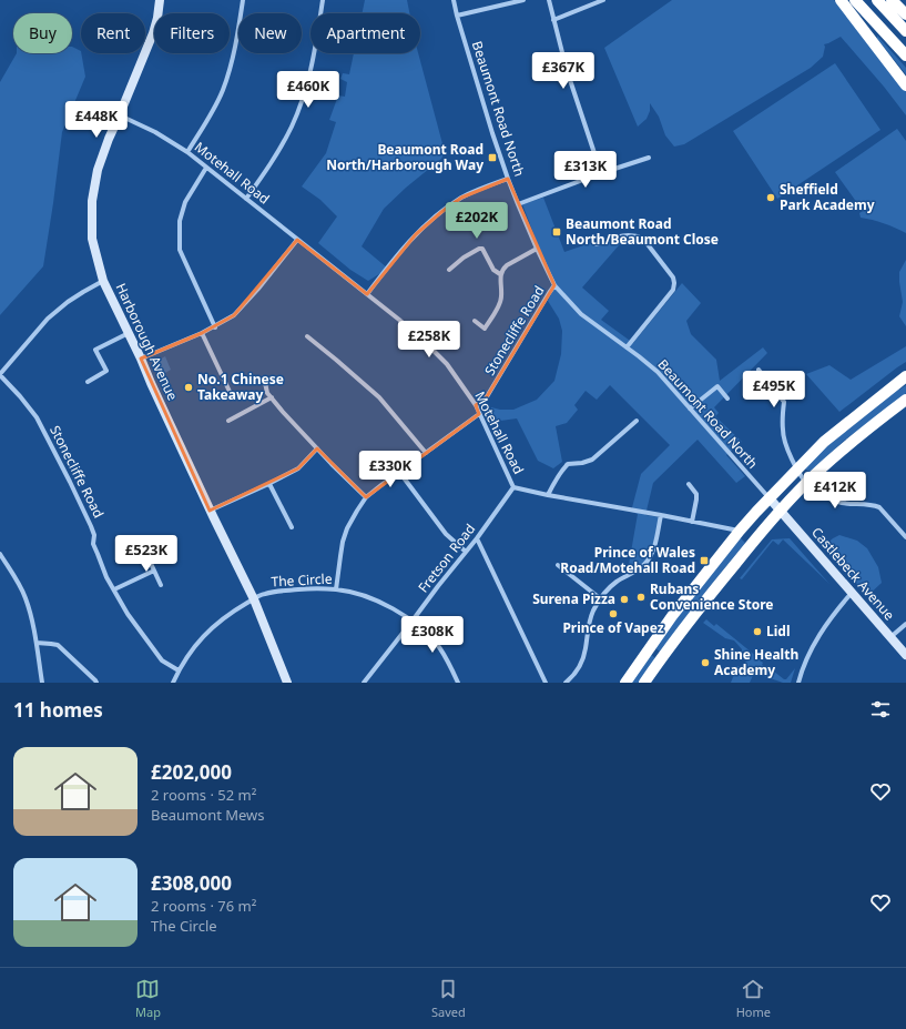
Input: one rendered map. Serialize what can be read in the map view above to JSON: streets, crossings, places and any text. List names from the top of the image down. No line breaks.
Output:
{"streets":{"street":["Beaumont Road North","Motehall Road","Stonecliffe Road","Harborough Avenue","Fretson Road","Castlebeck Avenue","The Circle"]},"crossings":[["Beaumont Road North","Stonecliffe Road"],["Beaumont Road North","Castlebeck Avenue"],["Motehall Road","Stonecliffe Road"],["Motehall Road","Harborough Avenue"],["Motehall Road","Fretson Road"],["Stonecliffe Road","The Circle"],["Harborough Avenue","The Circle"],["Fretson Road","The Circle"]],"places":{"transit":["Beaumont Road North/Harborough Way","Beaumont Road North/Beaumont Close","Prince of Wales Road/Motehall Road"],"other":["Sheffield Park Academy","No.1 Chinese Takeaway","Rubans Convenience Store","Surena Pizza","Prince of Vapez","Lidl","Shine Health Academy"]},"page":{"chip":["Buy","Rent","Filters","New","Apartment"],"price":["£367K","£460K","£448K","£313K","£202K","£258K","£495K","£330K","£412K","£523K","£308K"],"heading":"11 homes","list":[{"name":"£202,000","note":"2 rooms · 52 m² · Beaumont Mews"},{"name":"£308,000","note":"2 rooms · 76 m² · The Circle"}],"tabs":["Map","Saved","Home"]}}
